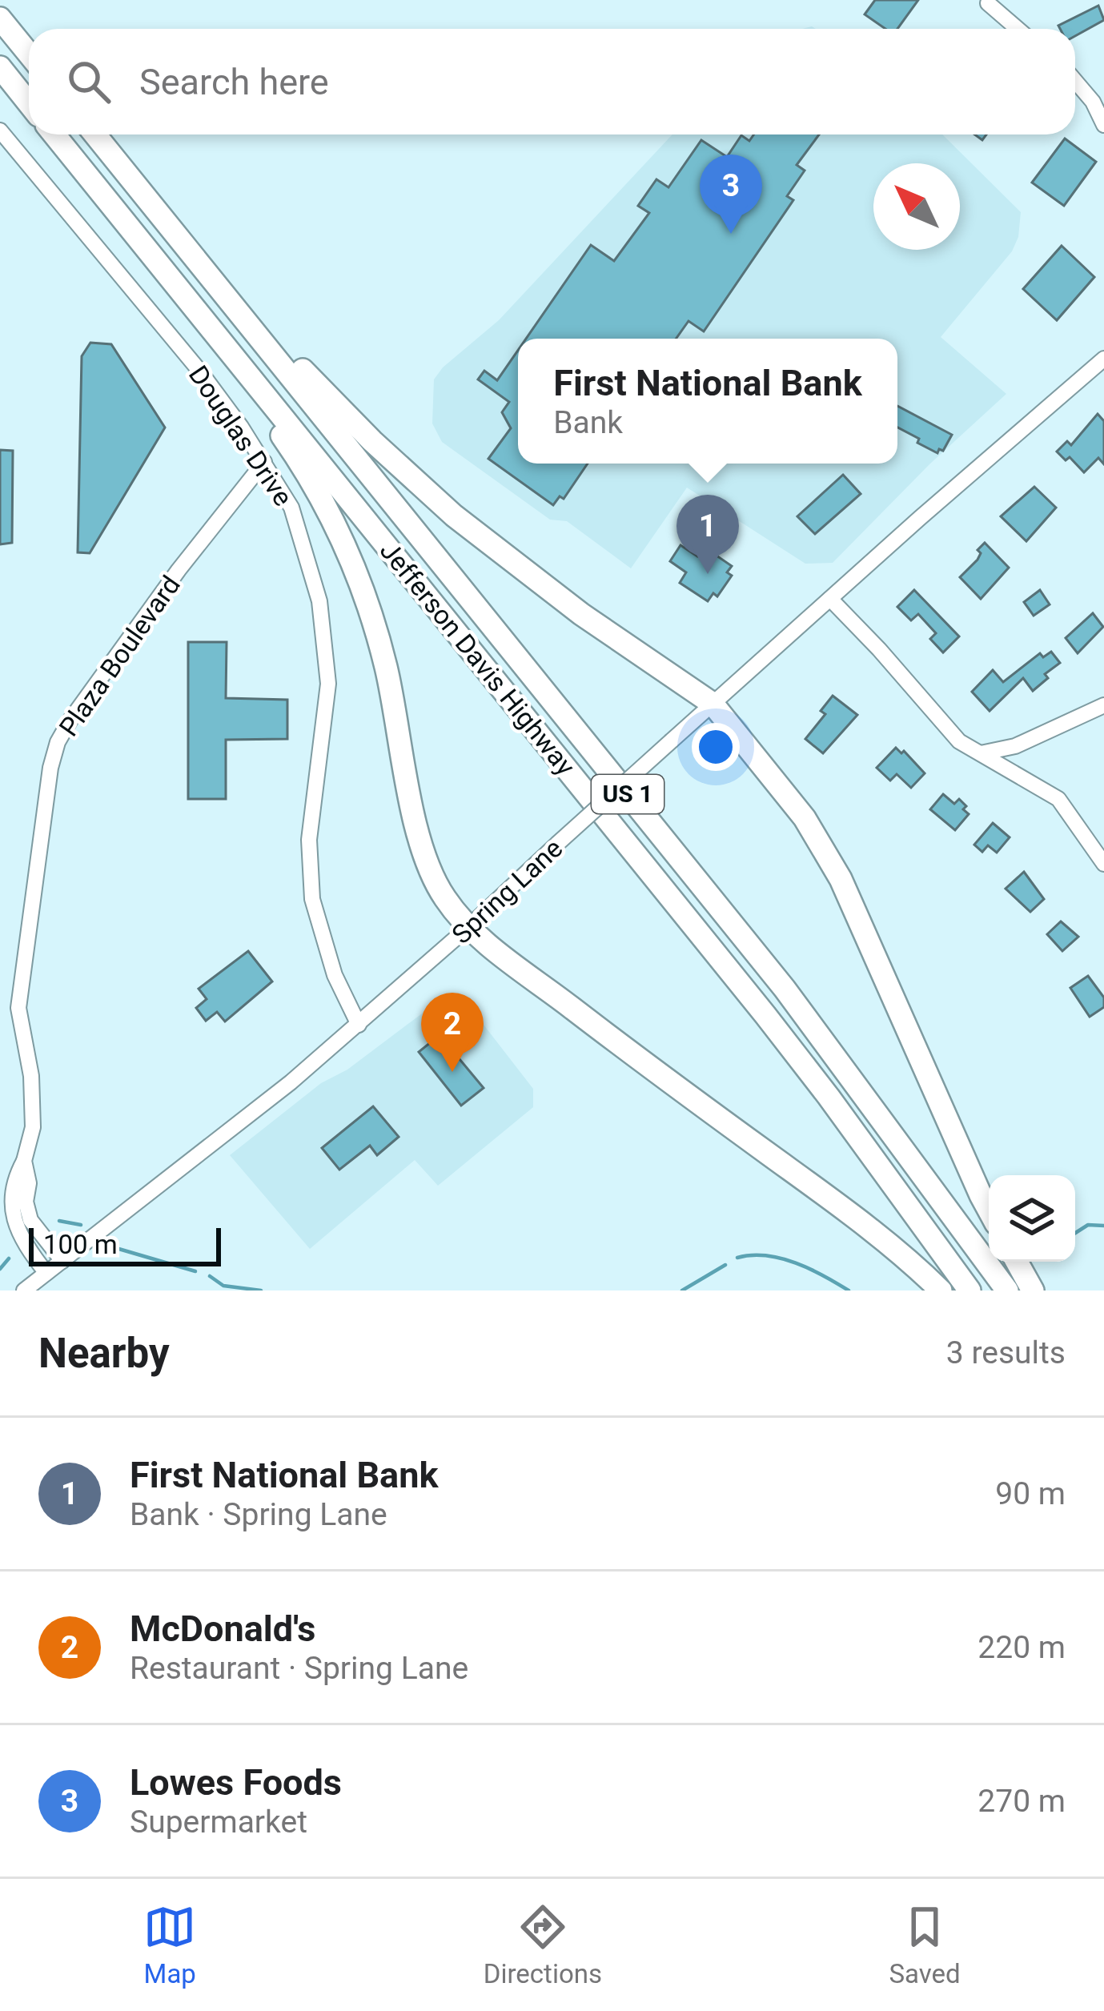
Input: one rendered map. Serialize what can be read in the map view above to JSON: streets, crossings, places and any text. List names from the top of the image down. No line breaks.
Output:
{"streets":{"highway":["Jefferson Davis Highway","US 1"],"street":["Douglas Drive","Plaza Boulevard","Spring Lane"]},"crossings":[["Douglas Drive","Plaza Boulevard"],["Douglas Drive","Spring Lane"],["Plaza Boulevard","Spring Lane"]],"scale_bar":"100 m","north":"top left","page":{"search":"Search here","pins":["3","1","2"],"popup":["First National Bank","Bank"],"scale":"100 m","heading":["Nearby","3 results"],"list":[{"mark":"1","name":"First National Bank","note":"Bank · Spring Lane","value":"90 m"},{"mark":"2","name":"McDonald's","note":"Restaurant · Spring Lane","value":"220 m"},{"mark":"3","name":"Lowes Foods","note":"Supermarket","value":"270 m"}],"nav":["Map","Directions","Saved"]}}
